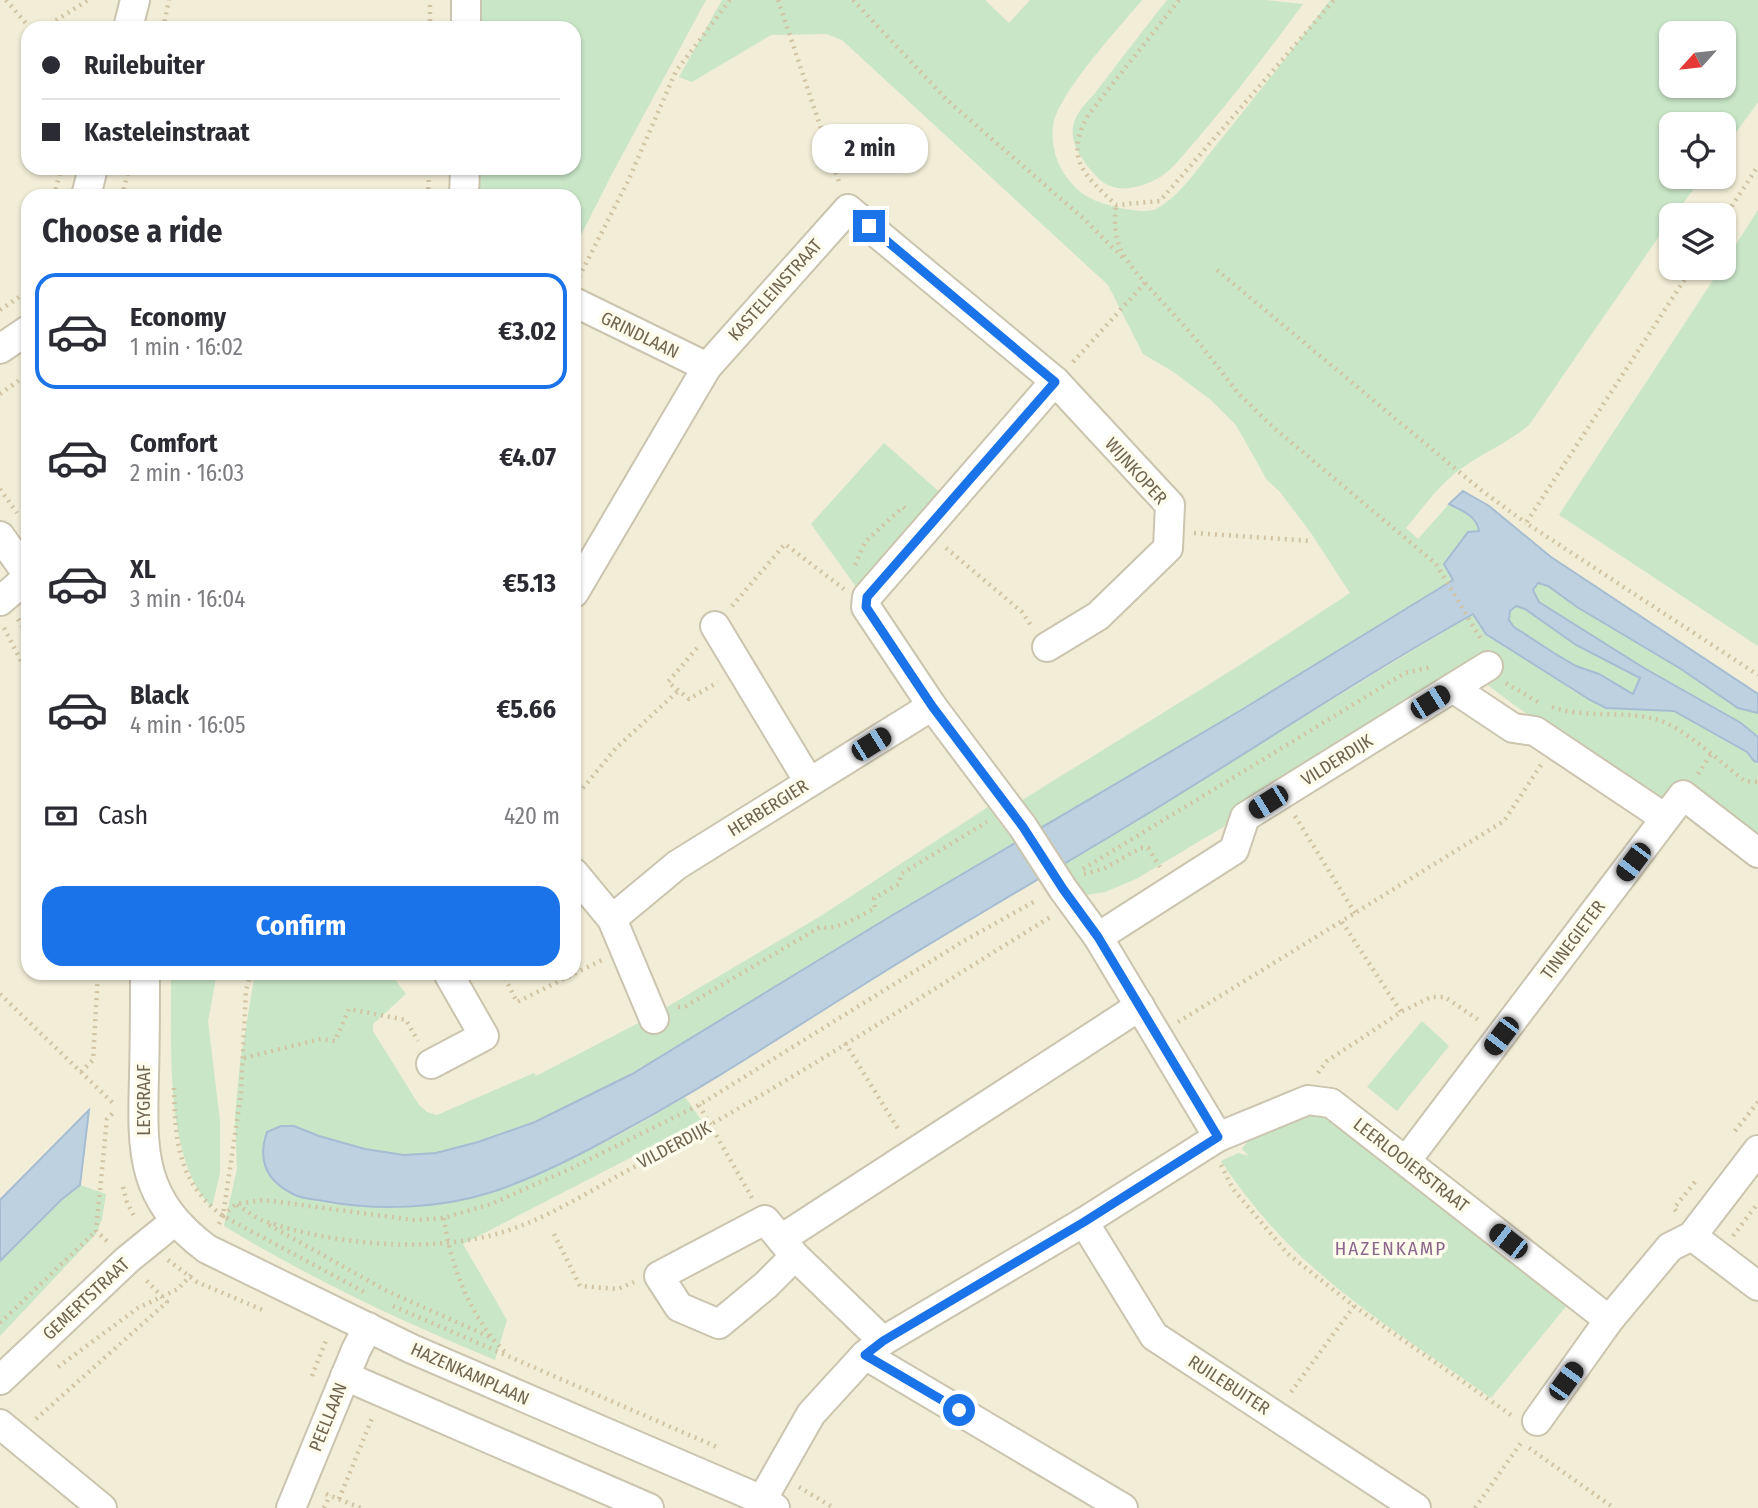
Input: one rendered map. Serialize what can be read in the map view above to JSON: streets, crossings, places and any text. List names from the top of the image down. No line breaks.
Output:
{"streets":{"street":["KASTELEINSTRAAT","GRINDLAAN","WIJNKOPER","VILDERDIJK","HERBERGIER","TINNEGIETER","LEYGRAAF","LEERLOOIERSTRAAT","GEMERTSTRAAT","HAZENKAMPLAAN","RUILEBUITER","PEELLAAN"]},"crossings":[["KASTELEINSTRAAT","GRINDLAAN"],["TINNEGIETER","LEERLOOIERSTRAAT"],["LEYGRAAF","GEMERTSTRAAT"],["LEYGRAAF","HAZENKAMPLAAN"],["GEMERTSTRAAT","HAZENKAMPLAAN"],["HAZENKAMPLAAN","PEELLAAN"]],"districts":["HAZENKAMP"],"north":"bottom left","page":{"banner":["Ruilebuiter","Kasteleinstraat"],"bubble":"2 min","heading":"Choose a ride","list":[{"name":"Economy","note":"1 min · 16:02","value":"€3.02"},{"name":"Comfort","note":"2 min · 16:03","value":"€4.07"},{"name":"XL","note":"3 min · 16:04","value":"€5.13"},{"name":"Black","note":"4 min · 16:05","value":"€5.66"}],"pay":["Cash","420 m"],"buttons":"Confirm"}}
